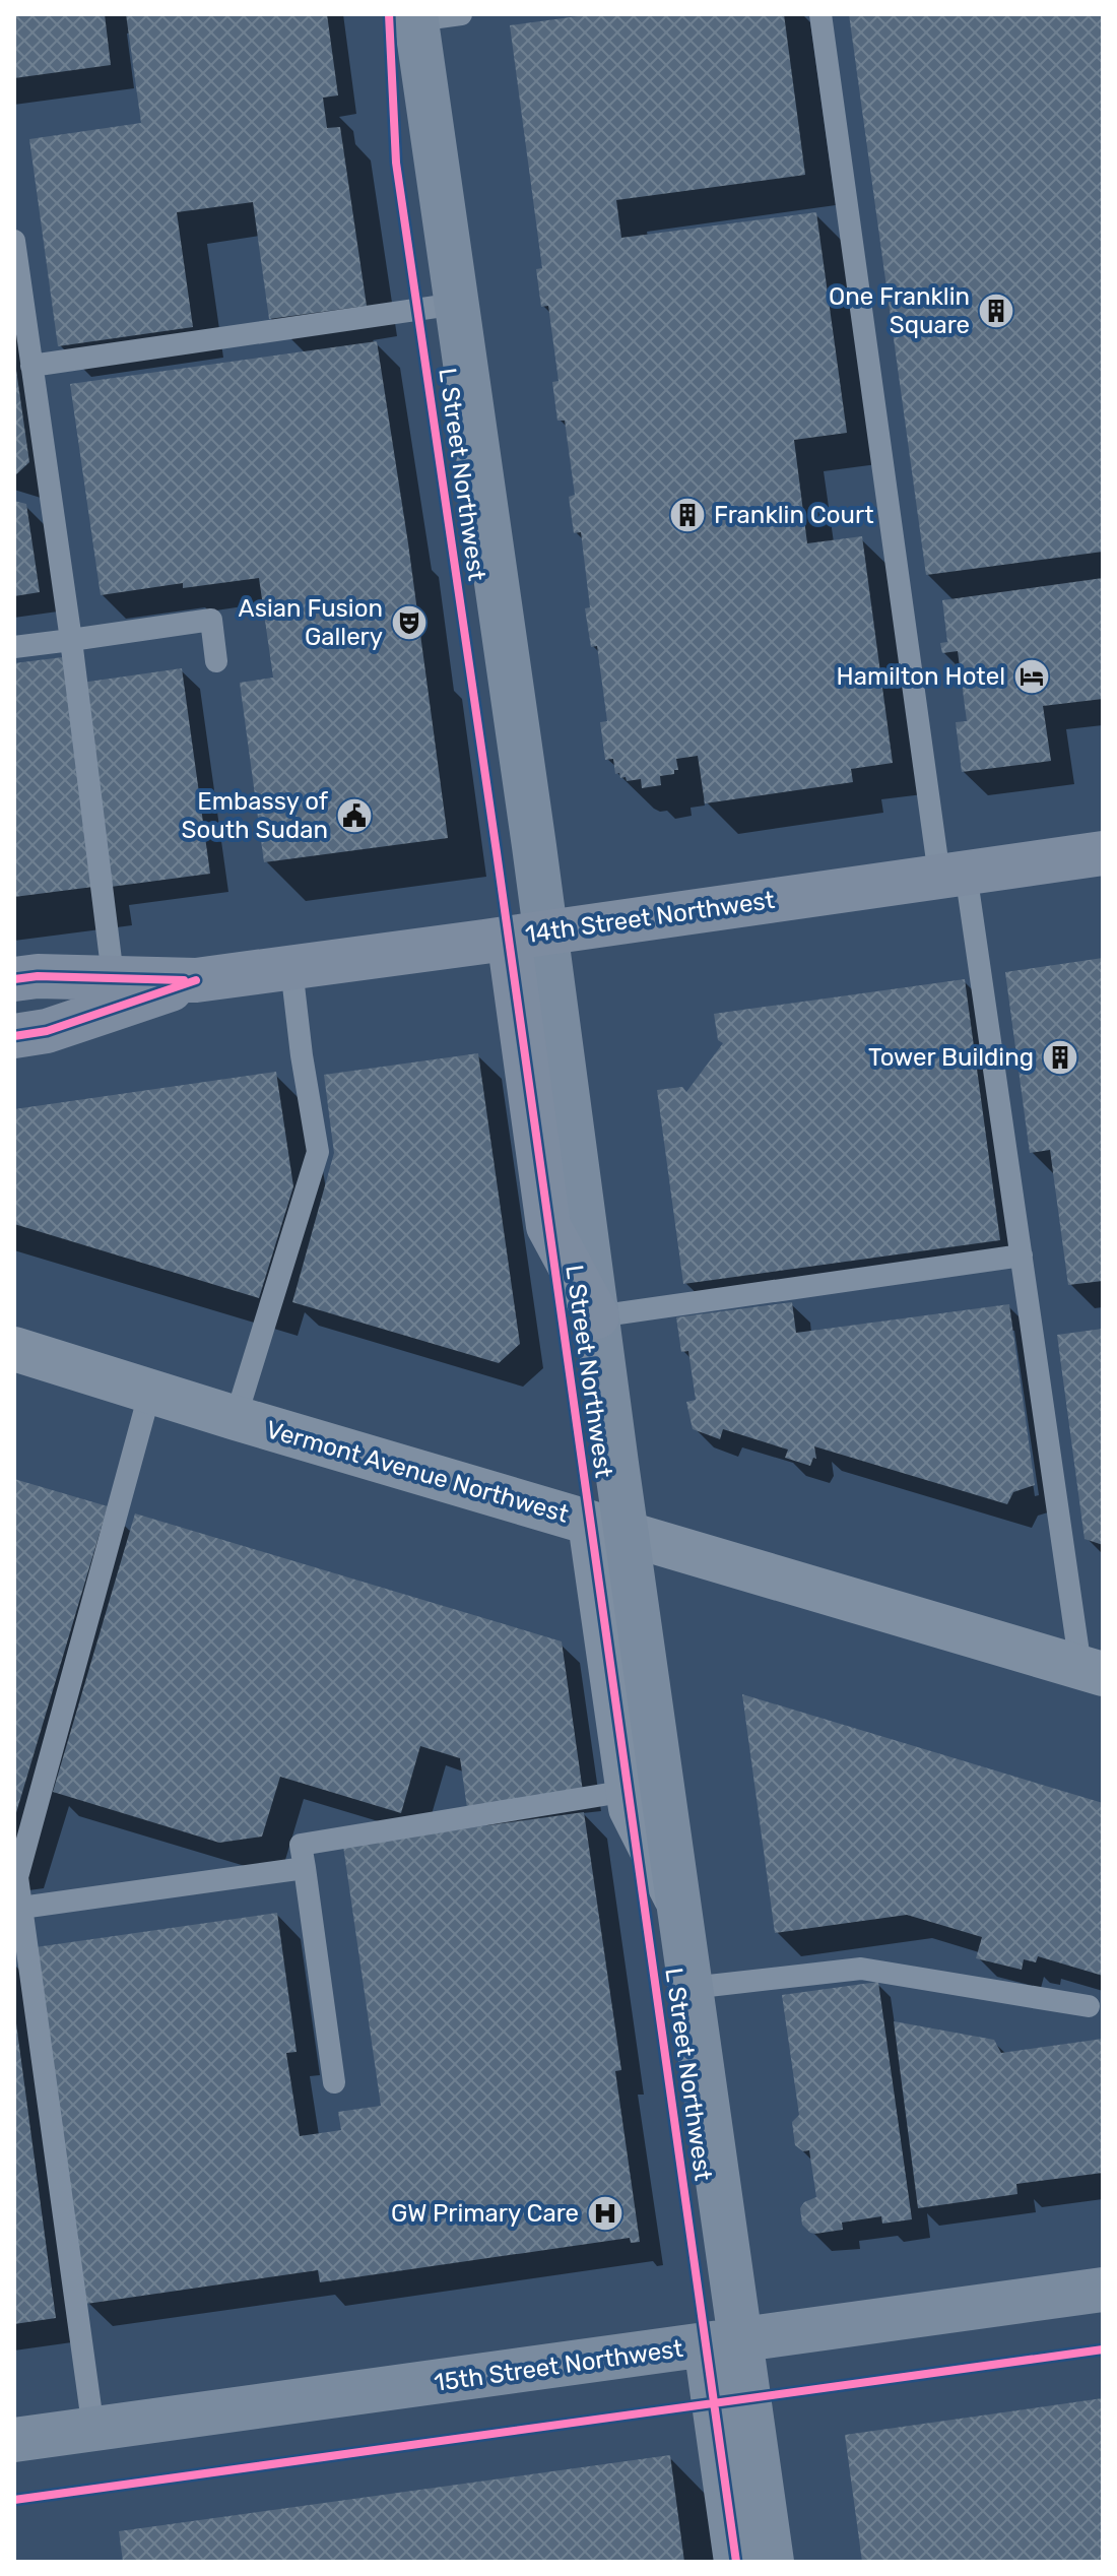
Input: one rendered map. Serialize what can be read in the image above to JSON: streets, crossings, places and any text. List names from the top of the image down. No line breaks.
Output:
{"streets":{"main road":["L Street Northwest","14th Street Northwest","15th Street Northwest"],"street":["Vermont Avenue Northwest"]},"crossings":[["L Street Northwest","14th Street Northwest"],["L Street Northwest","Vermont Avenue Northwest"],["L Street Northwest","15th Street Northwest"]],"places":{"building":["One Franklin Square","Franklin Court","Tower Building"],"theatre":["Asian Fusion Gallery"],"hotel":["Hamilton Hotel"],"public building":["Embassy of South Sudan"],"hospital":["GW Primary Care"]}}
